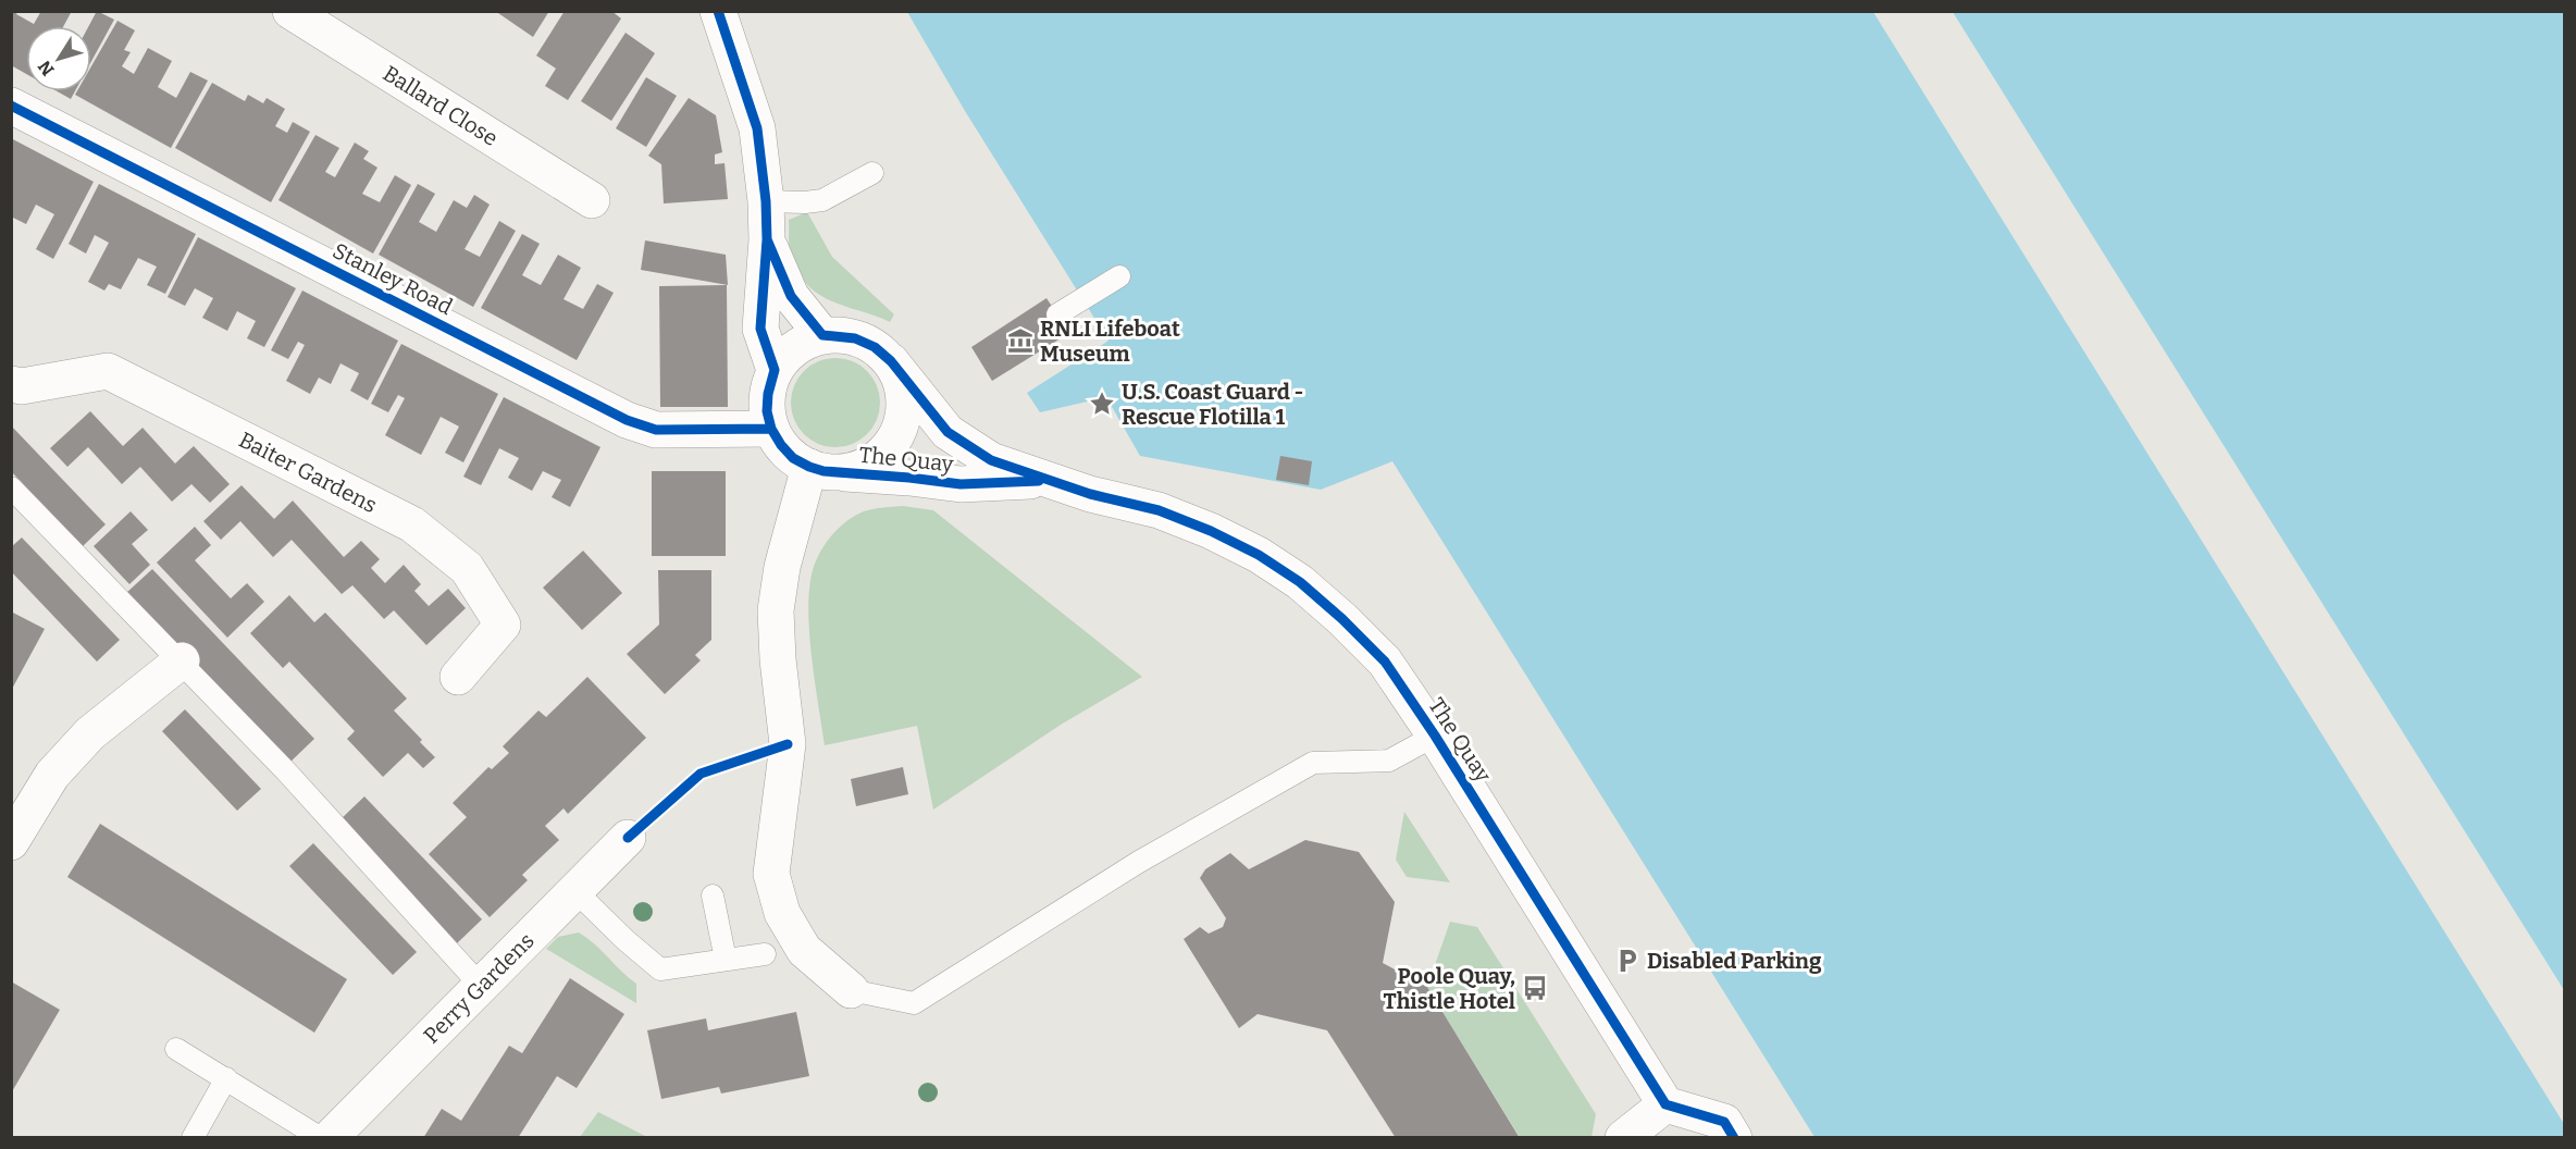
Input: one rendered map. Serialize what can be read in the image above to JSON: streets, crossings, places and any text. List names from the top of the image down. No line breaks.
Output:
{"streets":{"street":["Ballard Close","Stanley Road","The Quay","Baiter Gardens","Perry Gardens"]},"crossings":[["Stanley Road","The Quay"]],"places":{"museum":["RNLI Lifeboat Museum"],"place":["U.S. Coast Guard - Rescue Flotilla 1"],"parking":["Disabled Parking"],"bus stop":["Poole Quay, Thistle Hotel"]},"north":"bottom left"}
